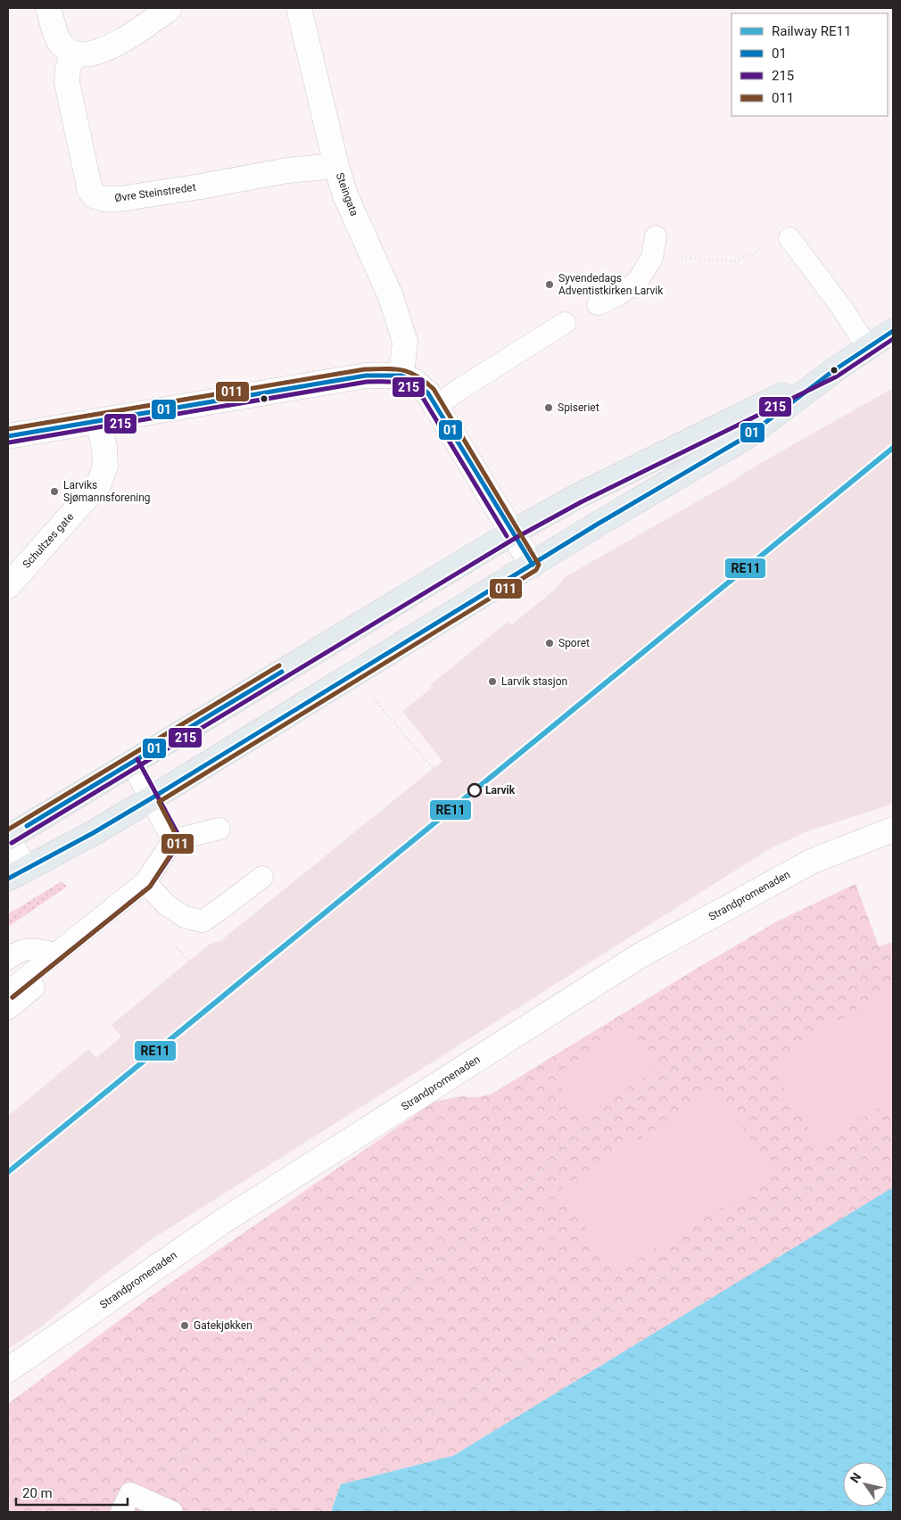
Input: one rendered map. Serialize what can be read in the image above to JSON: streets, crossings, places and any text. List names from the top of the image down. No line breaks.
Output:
{"streets":{"main road":["Øvre Steinstredet","Steingata","Schultzes gate","Strandpromenaden"]},"crossings":[["Øvre Steinstredet","Steingata"]],"places":["Syvendedags Adventistkirken Larvik","Spiseriet","Larviks Sjømannsforening","Sporet","Larvik stasjon","Larvik","Gatekjøkken"],"lines":["transit line 01","transit line 215","transit line 011","rail line RE11"],"legend":["Railway RE11","01","215","011"],"scale_bar":"20 m","north":"top left"}
